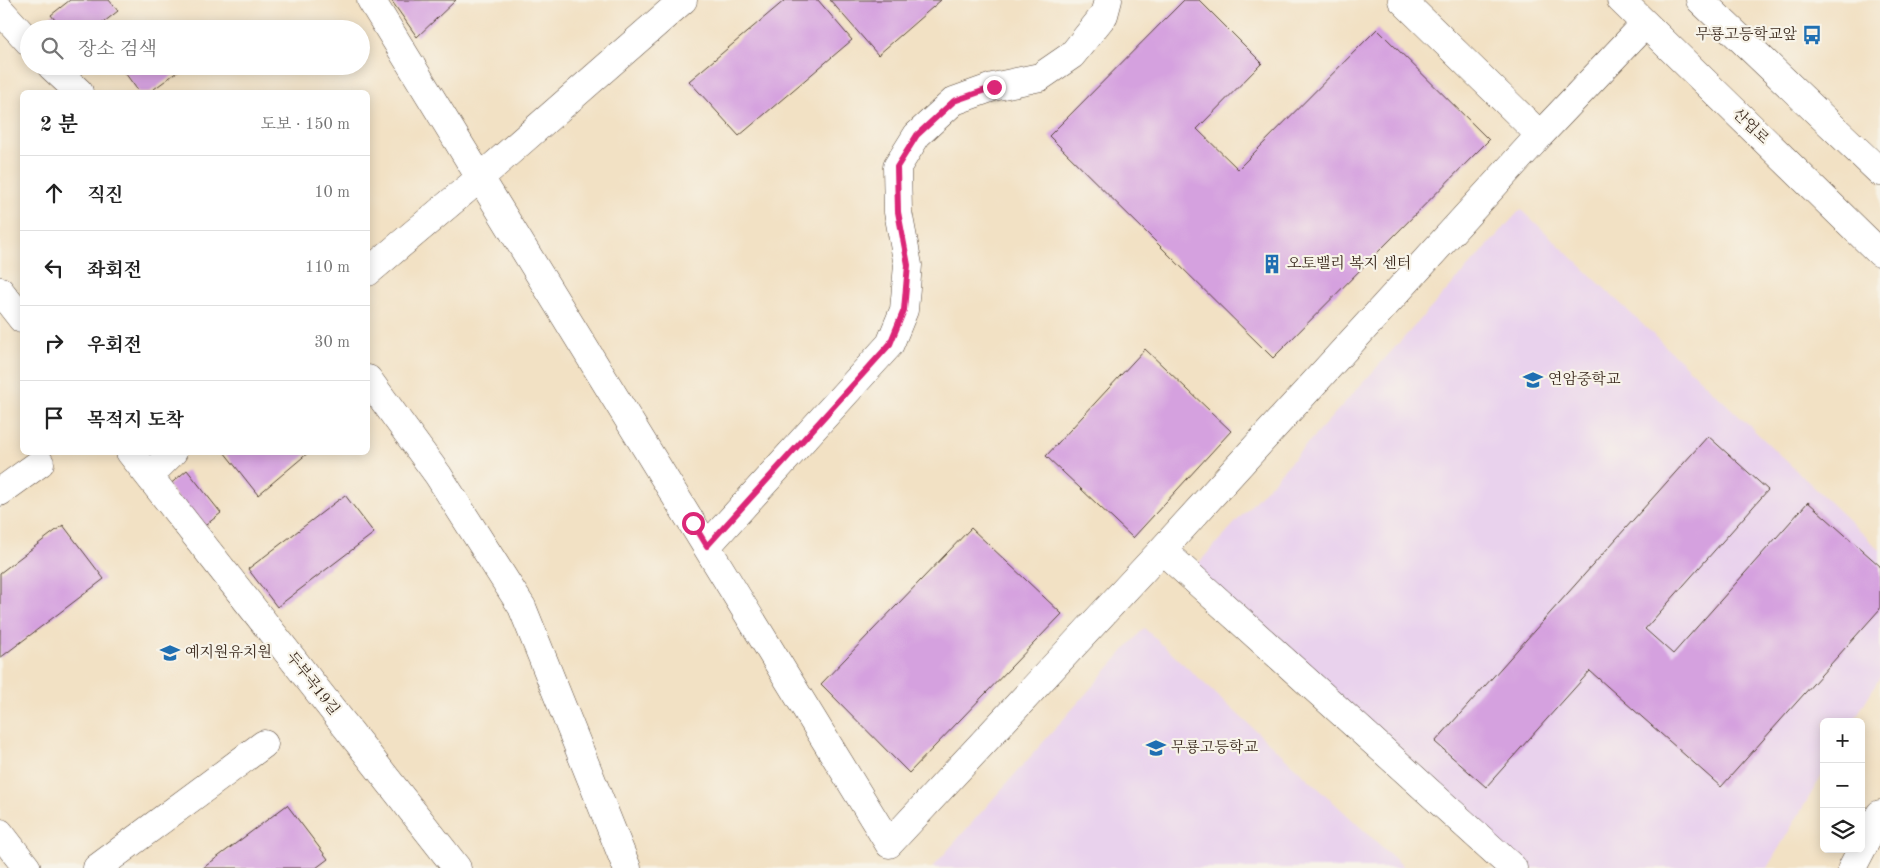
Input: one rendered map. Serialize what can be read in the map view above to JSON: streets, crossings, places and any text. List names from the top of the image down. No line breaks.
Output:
{"streets":{"main road":["산업로","두부곡19길"]},"places":{"bus stop":["무룡고등학교앞"],"building":["오토밸리 복지 센터"],"school or university":["연암중학교","예지원유치원","무룡고등학교"]},"page":{"search":"장소 검색","heading":["2 분","도보 · 150 m"],"list":[["직진","10 m"],["좌회전","110 m"],["우회전","30 m"],"목적지 도착"],"map_buttons":["+","−"]}}
